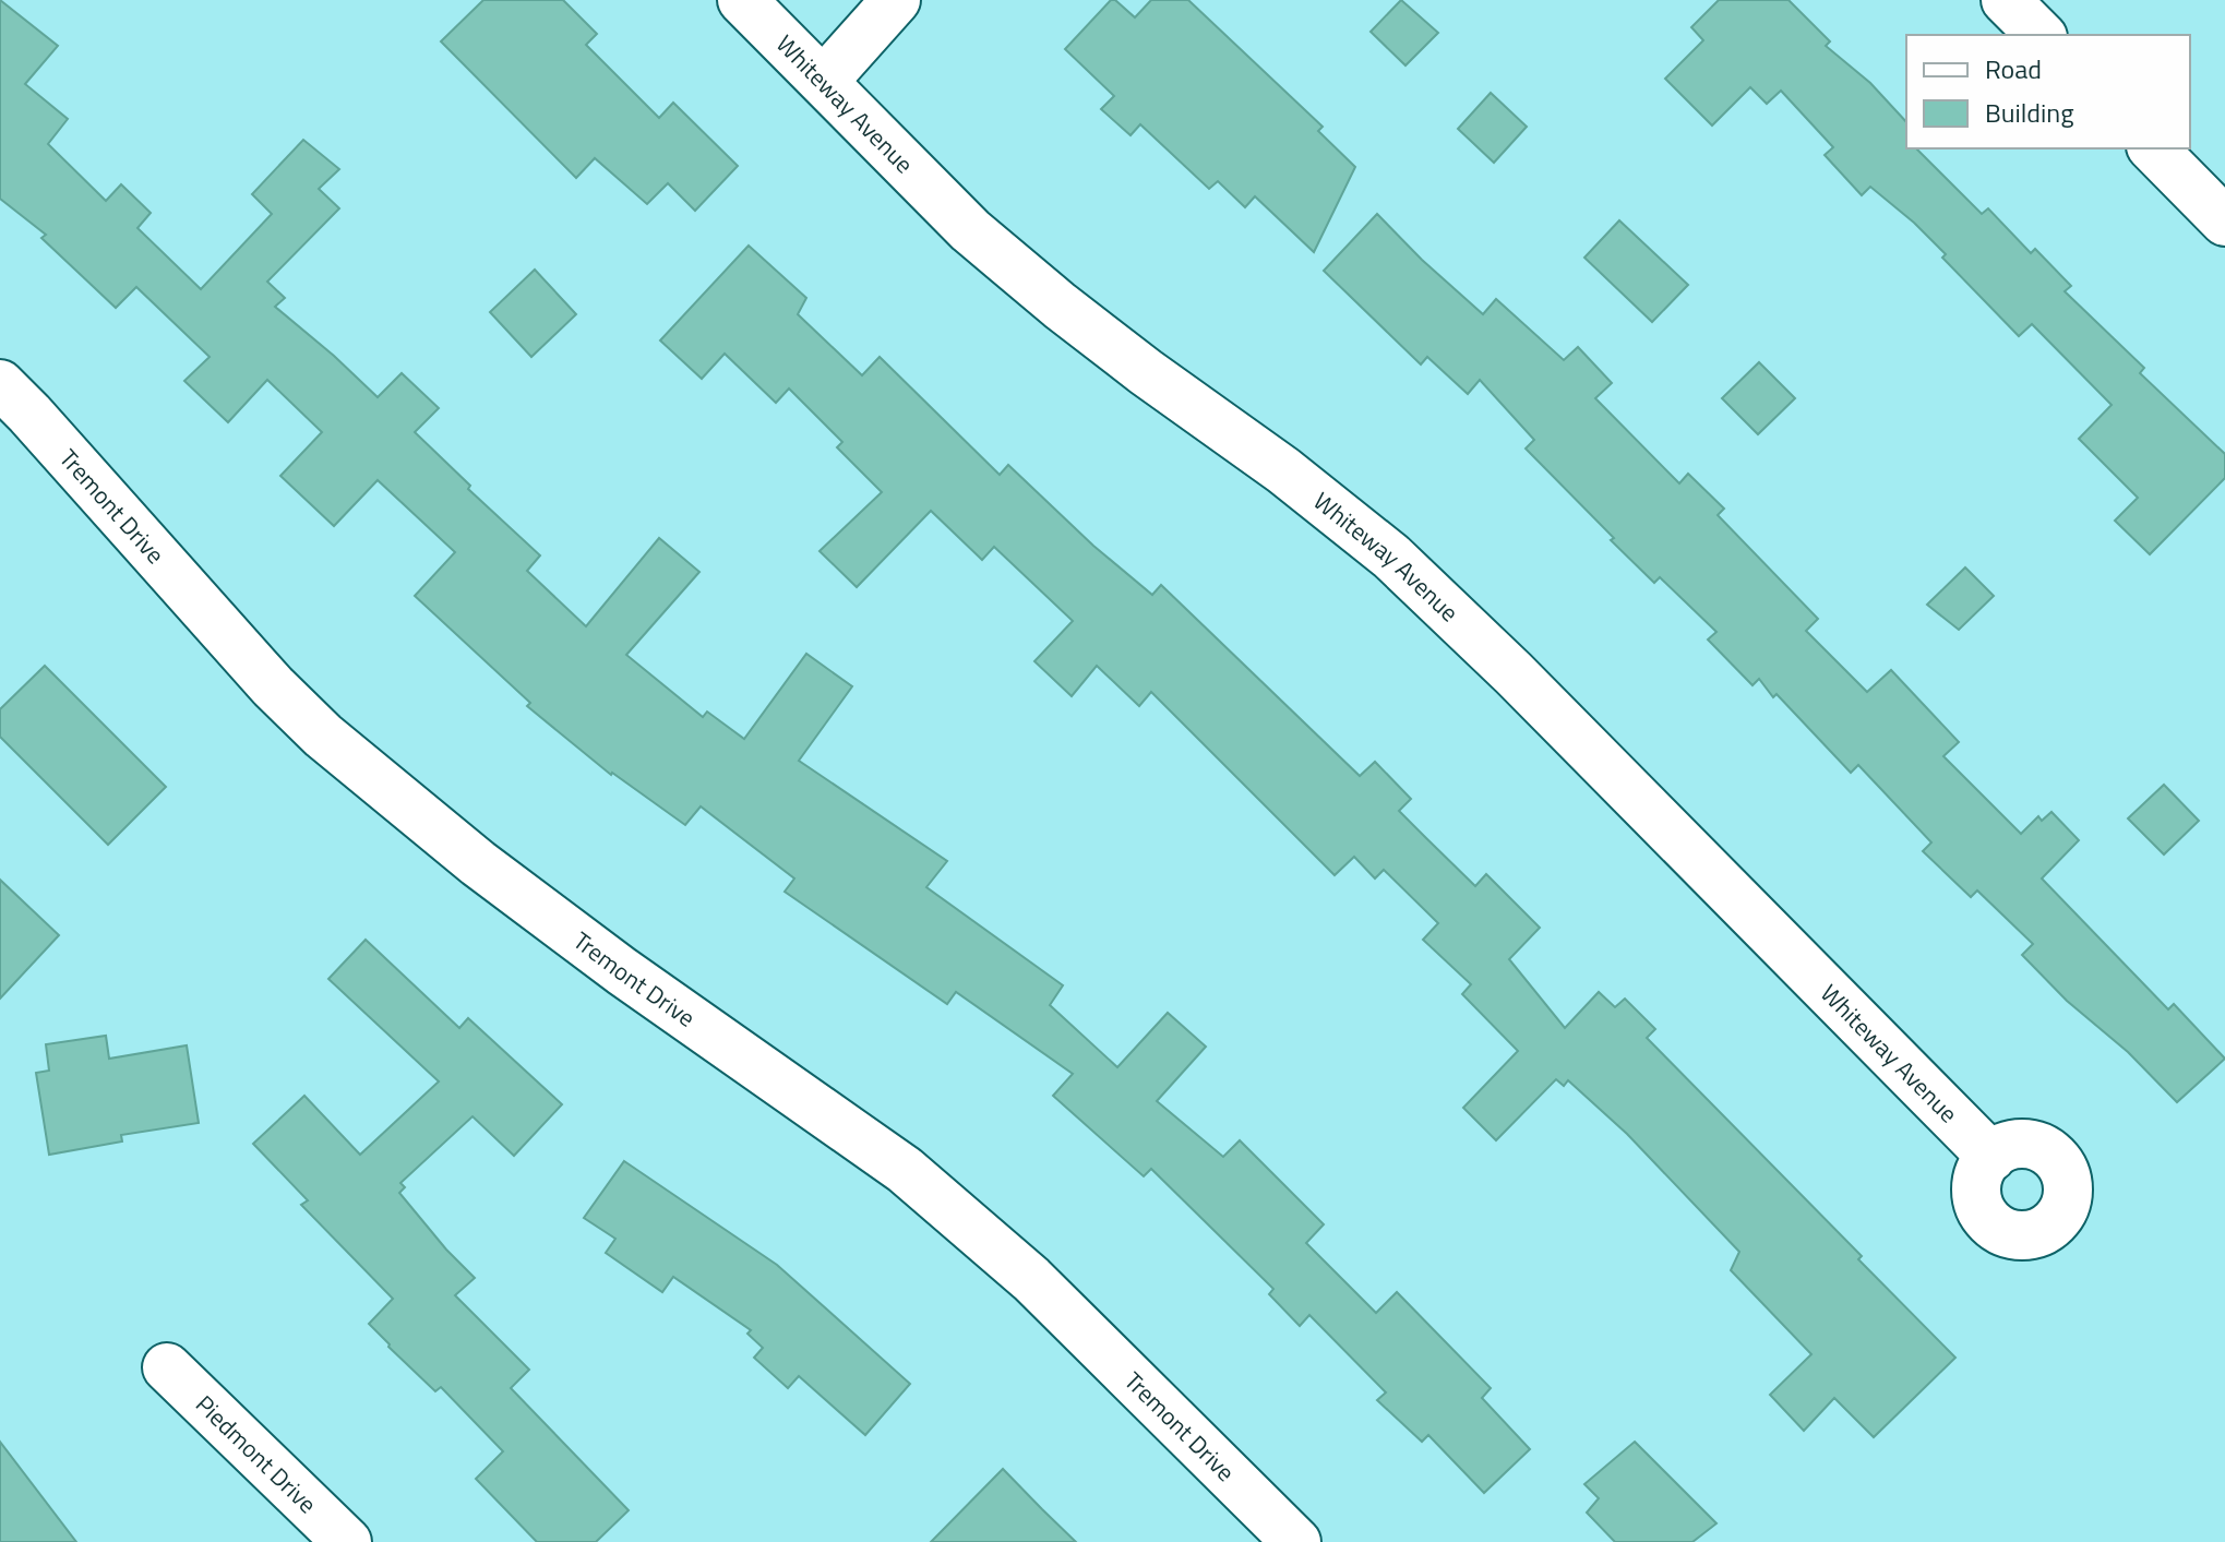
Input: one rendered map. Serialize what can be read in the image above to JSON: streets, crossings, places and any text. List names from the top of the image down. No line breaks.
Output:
{"streets":{"street":["Whiteway Avenue","Tremont Drive","Piedmont Drive"]},"legend":["Road","Building"]}
